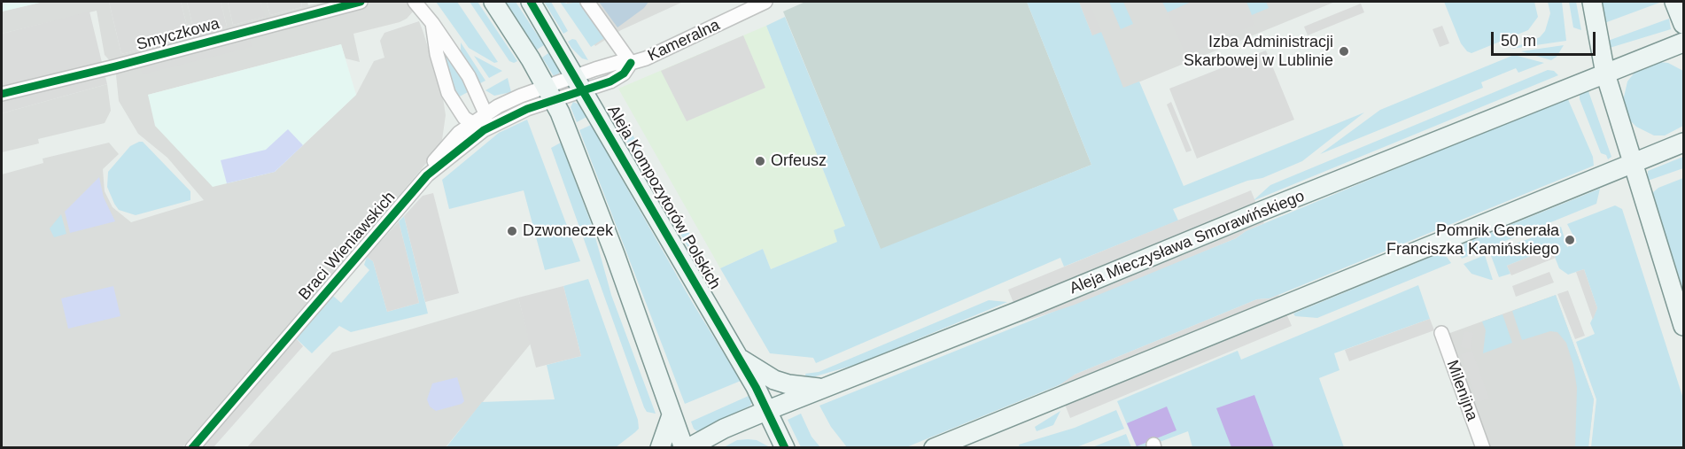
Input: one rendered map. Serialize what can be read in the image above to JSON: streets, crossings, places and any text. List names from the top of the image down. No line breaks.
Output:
{"streets":{"main road":["Aleja Kompozytorów Polskich","Aleja Mieczysława Smorawińskiego"],"street":["Smyczkowa","Kameralna","Braci Wieniawskich","Milenijna"]},"crossings":[["Kameralna","Aleja Kompozytorów Polskich"],["Kameralna","Braci Wieniawskich"],["Aleja Kompozytorów Polskich","Aleja Mieczysława Smorawińskiego"]],"places":["Izba Administracji Skarbowej w Lublinie","Orfeusz","Dzwoneczek","Pomnik Generała Franciszka Kamińskiego"],"scale_bar":"50 m"}
